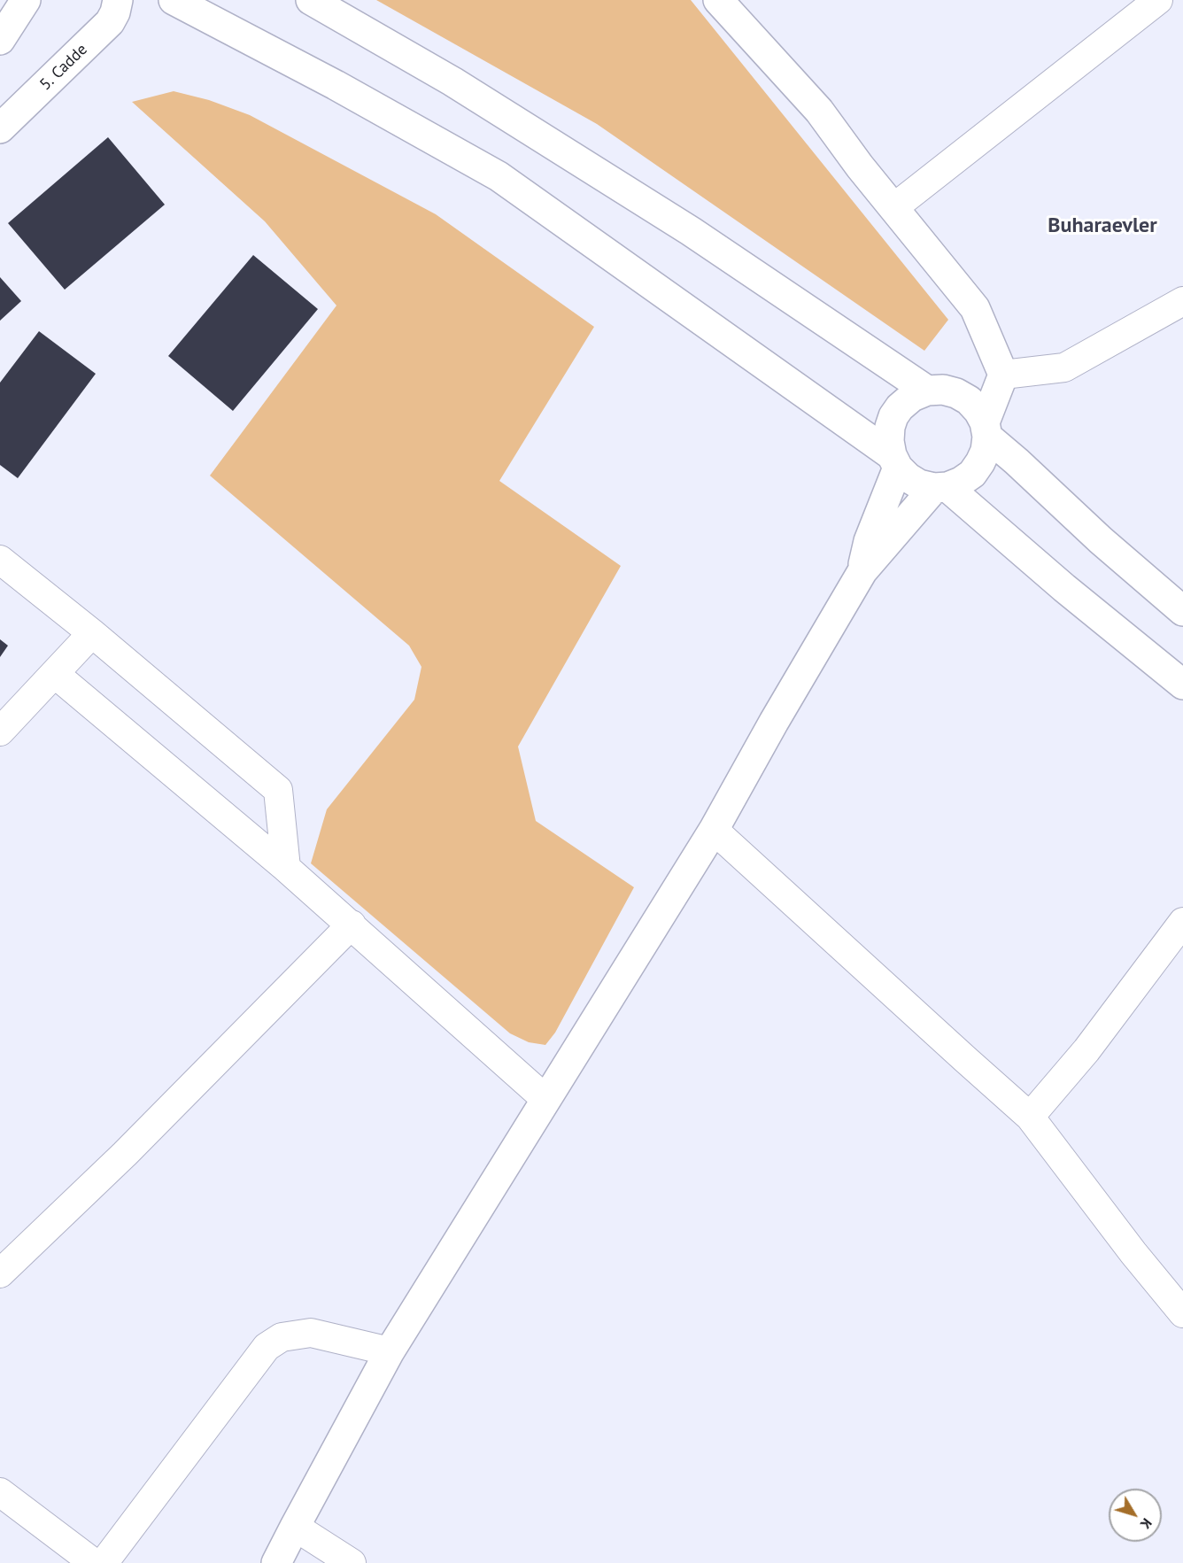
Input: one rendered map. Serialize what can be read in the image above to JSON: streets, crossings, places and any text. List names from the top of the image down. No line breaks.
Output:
{"streets":{"street":["5. Cadde"]},"districts":["Buharaevler"],"north":"bottom right"}
